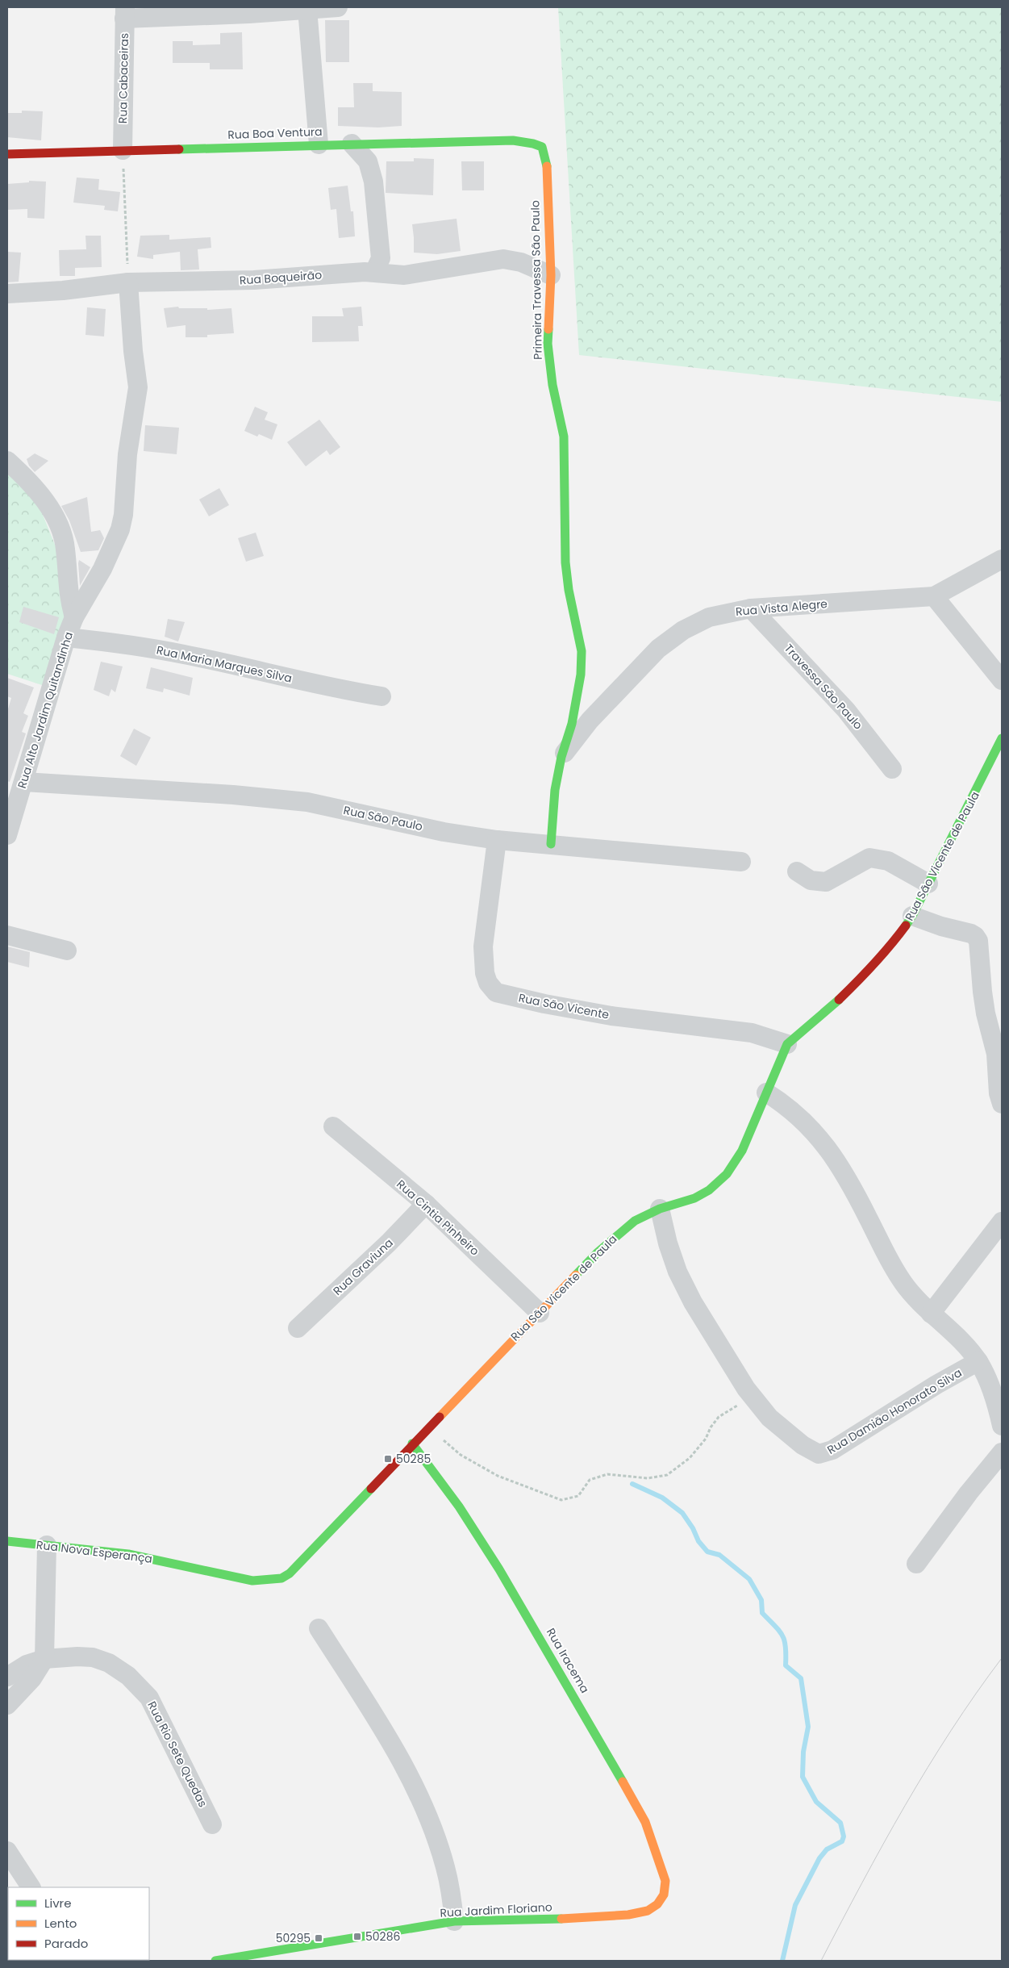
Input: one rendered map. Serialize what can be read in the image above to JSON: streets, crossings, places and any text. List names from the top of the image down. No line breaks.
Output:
{"streets":{"street":["Rua Cabaceiras","Rua Boa Ventura","Rua Boqueirão","Primeira Travessa São Paulo","Rua Vista Alegre","Rua Maria Marques Silva","Travessa São Paulo","Rua Alto Jardim Quitandinha","Rua São Paulo","Rua São Vicente de Paula","Rua São Vicente","Rua Cintia Pinheiro","Rua Graviuna","Rua Damião Honorato Silva","Rua Nova Esperança","Rua Iracema","Rua Rio Sete Quedas","Rua Jardim Floriano"]},"crossings":[["Rua Cabaceiras","Rua Boa Ventura"],["Rua Boa Ventura","Primeira Travessa São Paulo"],["Rua Boqueirão","Primeira Travessa São Paulo"],["Rua Boqueirão","Rua Alto Jardim Quitandinha"],["Primeira Travessa São Paulo","Rua Vista Alegre"],["Primeira Travessa São Paulo","Rua São Paulo"],["Rua Vista Alegre","Travessa São Paulo"],["Rua Maria Marques Silva","Rua Alto Jardim Quitandinha"],["Rua Alto Jardim Quitandinha","Rua São Paulo"],["Rua São Paulo","Rua São Vicente"],["Rua São Vicente de Paula","Rua São Vicente"],["Rua São Vicente de Paula","Rua Cintia Pinheiro"],["Rua São Vicente de Paula","Rua Damião Honorato Silva"],["Rua São Vicente de Paula","Rua Nova Esperança"],["Rua São Vicente de Paula","Rua Iracema"],["Rua Cintia Pinheiro","Rua Graviuna"],["Rua Iracema","Rua Jardim Floriano"]],"places":{"transit":["50285","50286","50295"]},"legend":["Livre","Lento","Parado"]}
